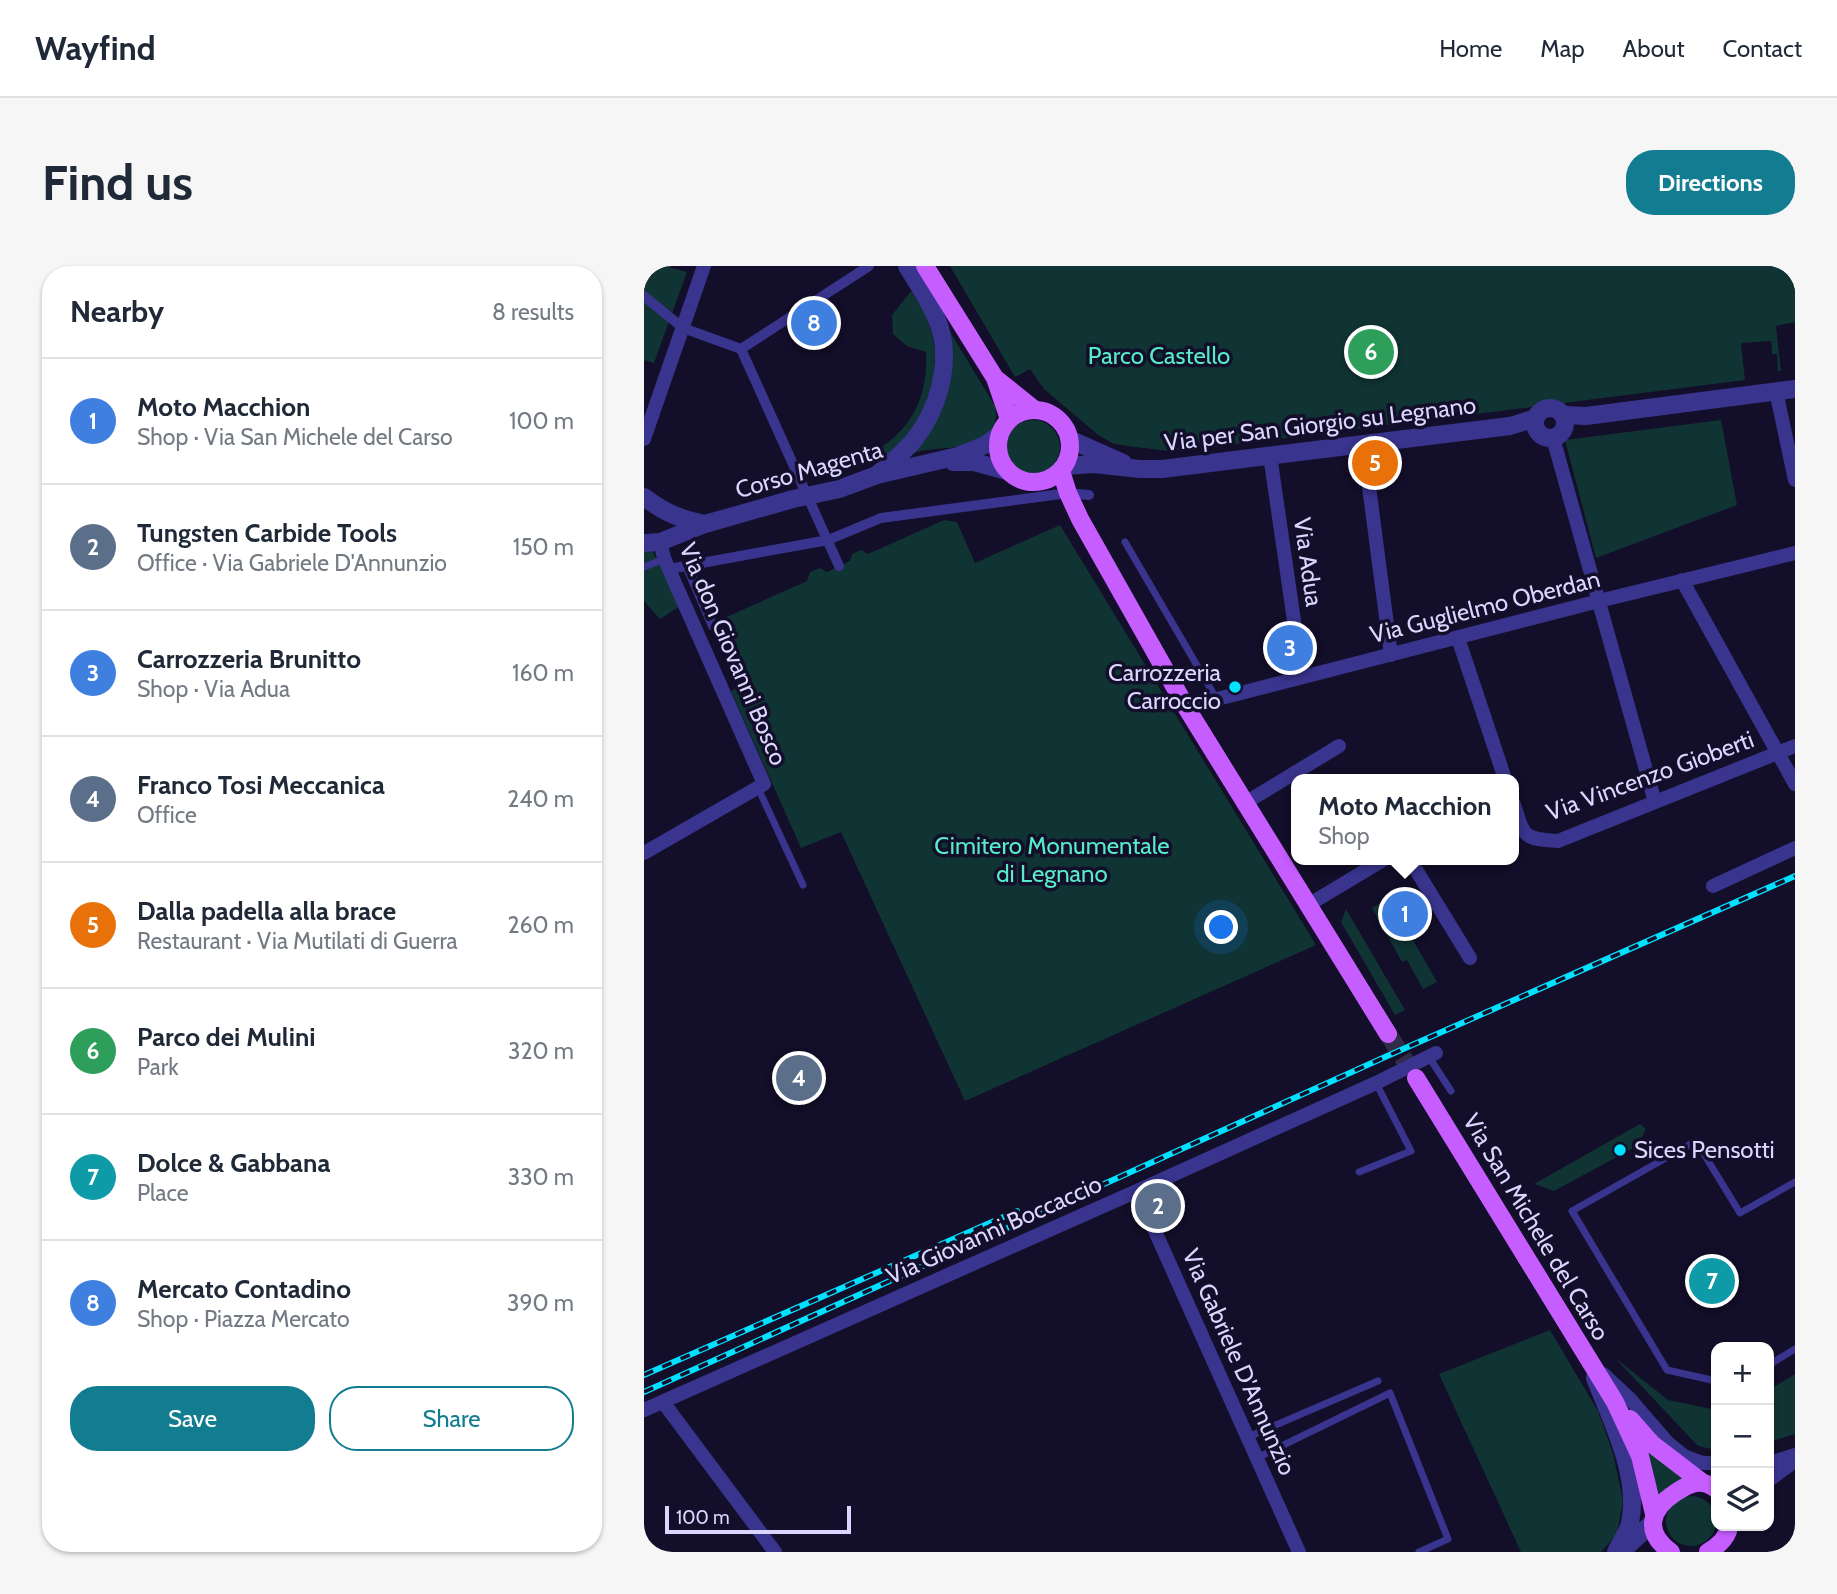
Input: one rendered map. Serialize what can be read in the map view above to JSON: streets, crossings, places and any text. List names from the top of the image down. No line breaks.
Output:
{"streets":{"main road":["Via San Michele del Carso"],"street":["Via per San Giorgio su Legnano","Corso Magenta","Via Adua","Via Guglielmo Oberdan","Via don Giovanni Bosco","Via Vincenzo Gioberti","Via Giovanni Boccaccio","Via Gabriele D'Annunzio"]},"crossings":[["Via per San Giorgio su Legnano","Corso Magenta"],["Via per San Giorgio su Legnano","Via Adua"],["Corso Magenta","Via don Giovanni Bosco"],["Via Adua","Via Guglielmo Oberdan"],["Via Giovanni Boccaccio","Via Gabriele D'Annunzio"]],"parks":["Parco Castello","Cimitero Monumentale di Legnano"],"places":["Carrozzeria Carroccio","Sices Pensotti"],"scale_bar":"100 m","page":{"header":"Wayfind","nav":["Home","Map","About","Contact"],"buttons":["Directions",["Save","Share"]],"title":"Find us","heading":["Nearby","8 results"],"pins":["8","6","5","3","1","4","2","7"],"list":[{"mark":"1","name":"Moto Macchion","note":"Shop · Via San Michele del Carso","value":"100 m"},{"mark":"2","name":"Tungsten Carbide Tools","note":"Office · Via Gabriele D'Annunzio","value":"150 m"},{"mark":"3","name":"Carrozzeria Brunitto","note":"Shop · Via Adua","value":"160 m"},{"mark":"4","name":"Franco Tosi Meccanica","note":"Office","value":"240 m"},{"mark":"5","name":"Dalla padella alla brace","note":"Restaurant · Via Mutilati di Guerra","value":"260 m"},{"mark":"6","name":"Parco dei Mulini","note":"Park","value":"320 m"},{"mark":"7","name":"Dolce & Gabbana","note":"Place","value":"330 m"},{"mark":"8","name":"Mercato Contadino","note":"Shop · Piazza Mercato","value":"390 m"}],"popup":["Moto Macchion","Shop"],"map_buttons":["+","−"],"scale":"100 m"}}
